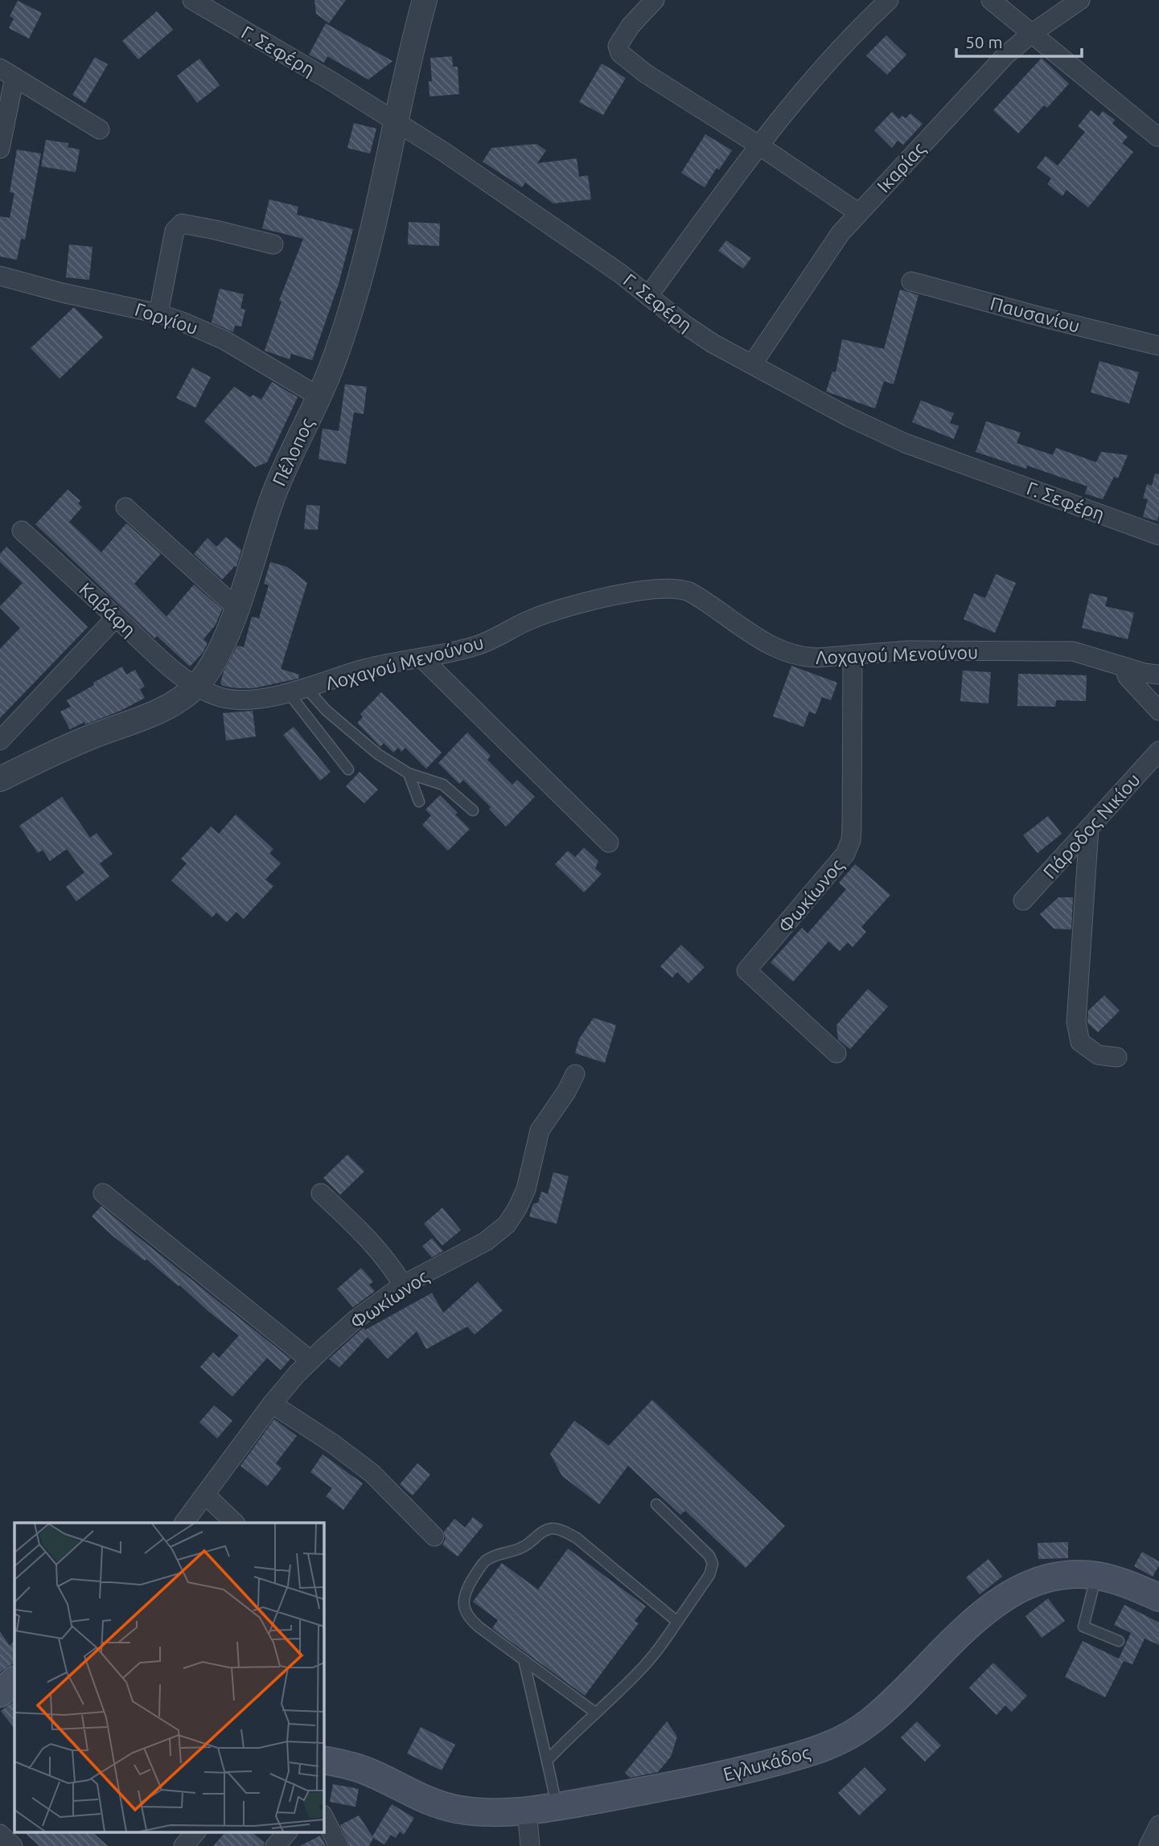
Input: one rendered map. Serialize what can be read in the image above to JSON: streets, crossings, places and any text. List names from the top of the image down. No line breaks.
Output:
{"streets":{"main road":["Εγλυκάδος"],"street":["Γ. Σεφέρη","Ικαρίας","Παυσανίου","Γοργίου","Πέλοπος","Καβάφη","Λοχαγού Μενούνου","Πάροδος Νικίου","Φωκίωνος"]},"crossings":[["Γ. Σεφέρη","Ικαρίας"],["Γ. Σεφέρη","Πέλοπος"],["Γοργίου","Πέλοπος"],["Πέλοπος","Καβάφη"],["Πέλοπος","Λοχαγού Μενούνου"],["Καβάφη","Λοχαγού Μενούνου"],["Λοχαγού Μενούνου","Φωκίωνος"]],"scale_bar":"50 m"}
